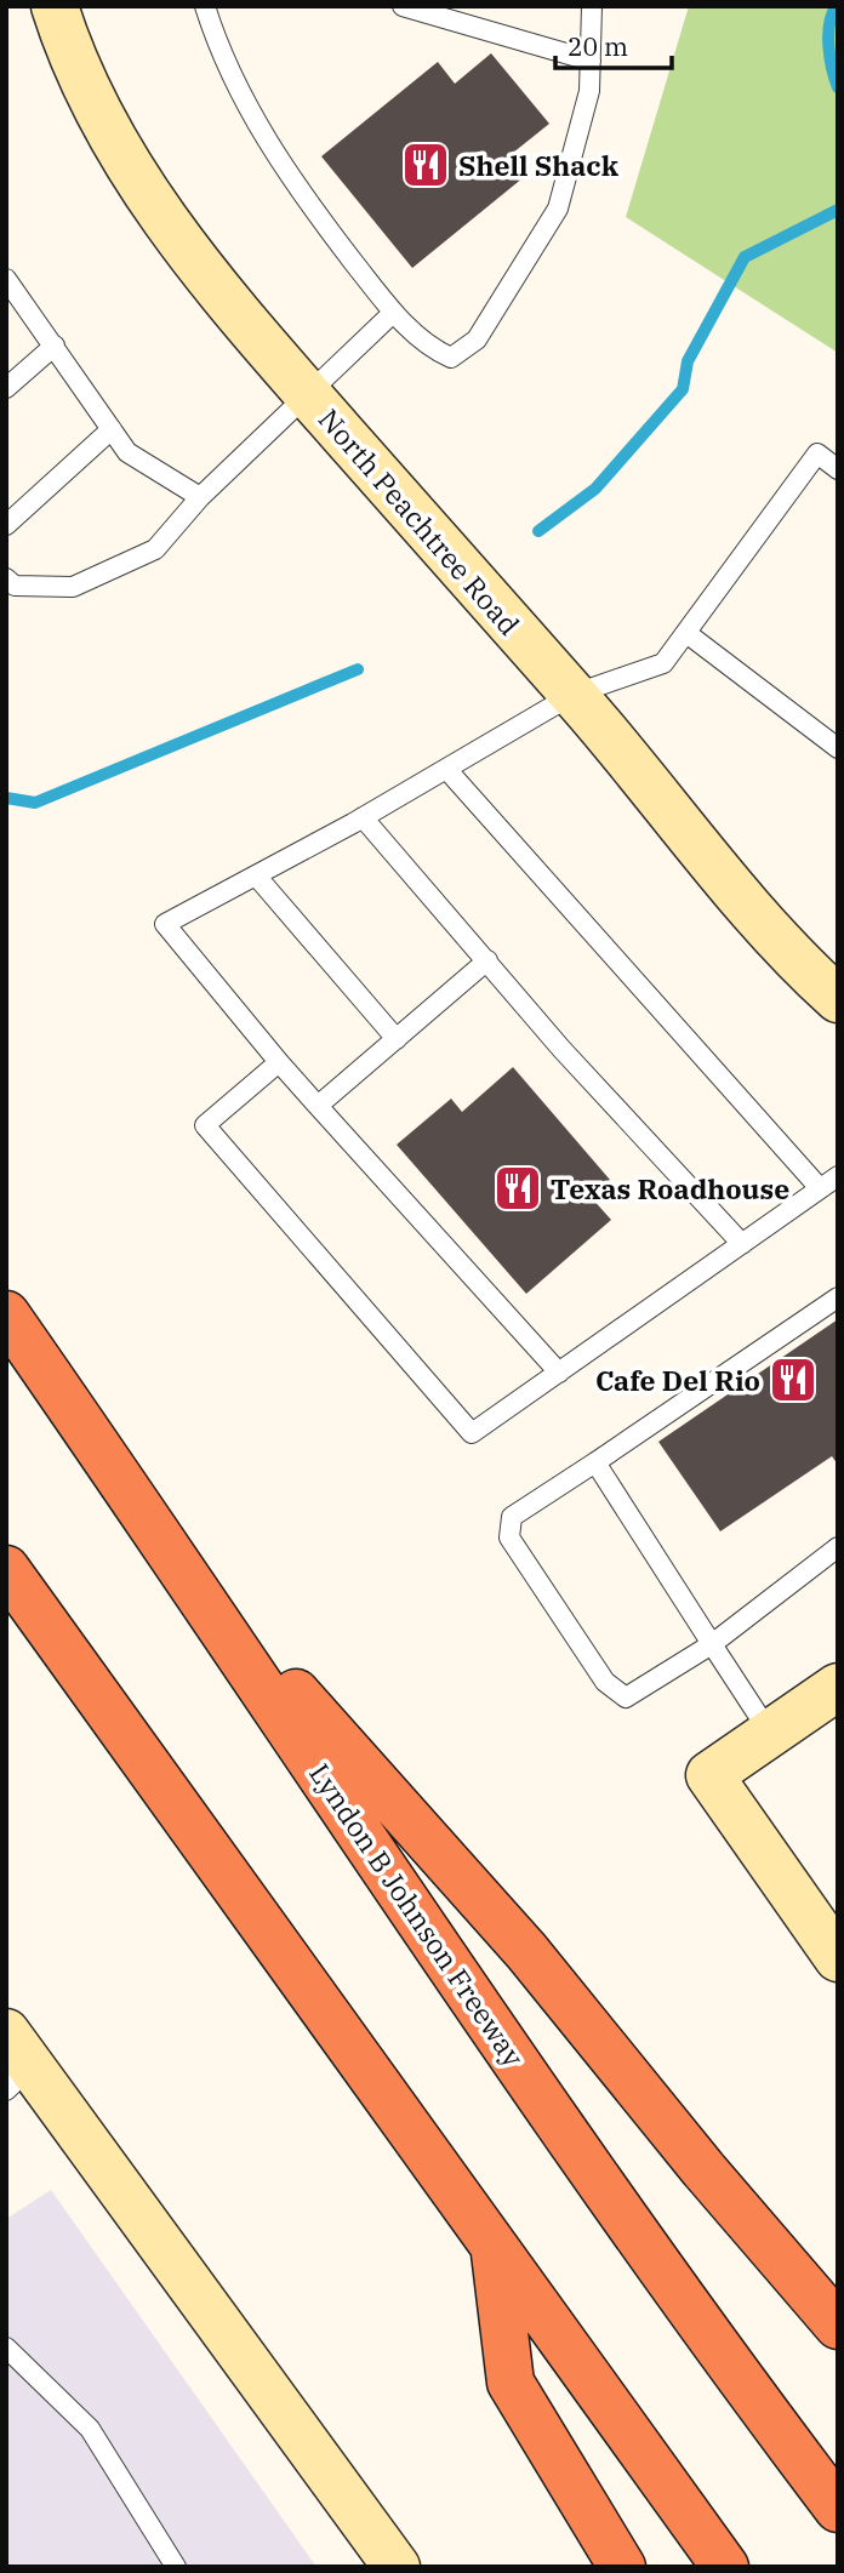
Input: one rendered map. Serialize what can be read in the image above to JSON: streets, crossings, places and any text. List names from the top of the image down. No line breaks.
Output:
{"streets":{"highway":["Lyndon B Johnson Freeway"],"street":["North Peachtree Road"]},"places":{"restaurant":["Shell Shack","Texas Roadhouse","Cafe Del Rio"]},"scale_bar":"20 m"}
